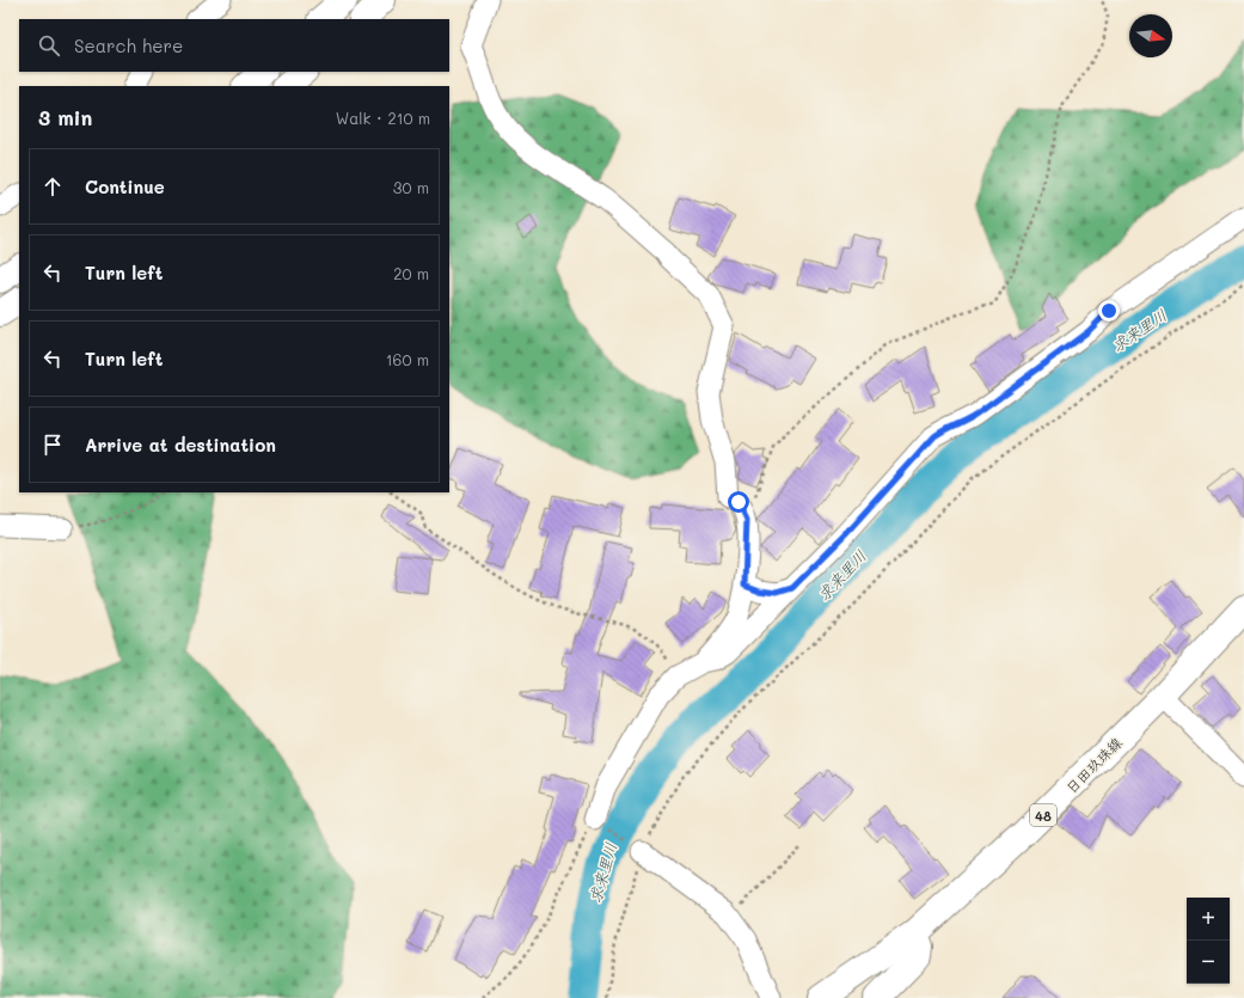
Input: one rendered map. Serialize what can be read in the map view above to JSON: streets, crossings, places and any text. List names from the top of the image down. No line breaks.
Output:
{"streets":{"main road":["日田玖珠線","48"]},"water":["求来里川"],"north":"right","page":{"search":"Search here","heading":["3 min","Walk · 210 m"],"list":[["Continue","30 m"],["Turn left","20 m"],["Turn left","160 m"],"Arrive at destination"],"map_buttons":["+","−"]}}
